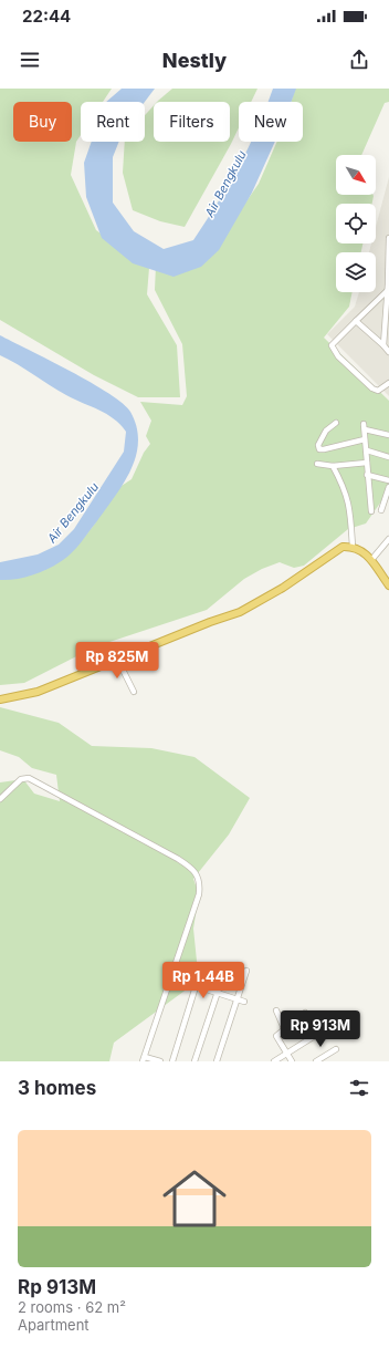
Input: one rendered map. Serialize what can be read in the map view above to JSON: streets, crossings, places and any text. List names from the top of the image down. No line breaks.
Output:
{"water":["Air Bengkulu"],"north":"bottom right","page":{"status":"22:44","header":"Nestly","chip":["Buy","Rent","Filters","New"],"price":["Rp 825M","Rp 1.44B","Rp 913M"],"heading":"3 homes","list":[{"name":"Rp 913M","note":"2 rooms · 62 m² · Apartment"}]}}
